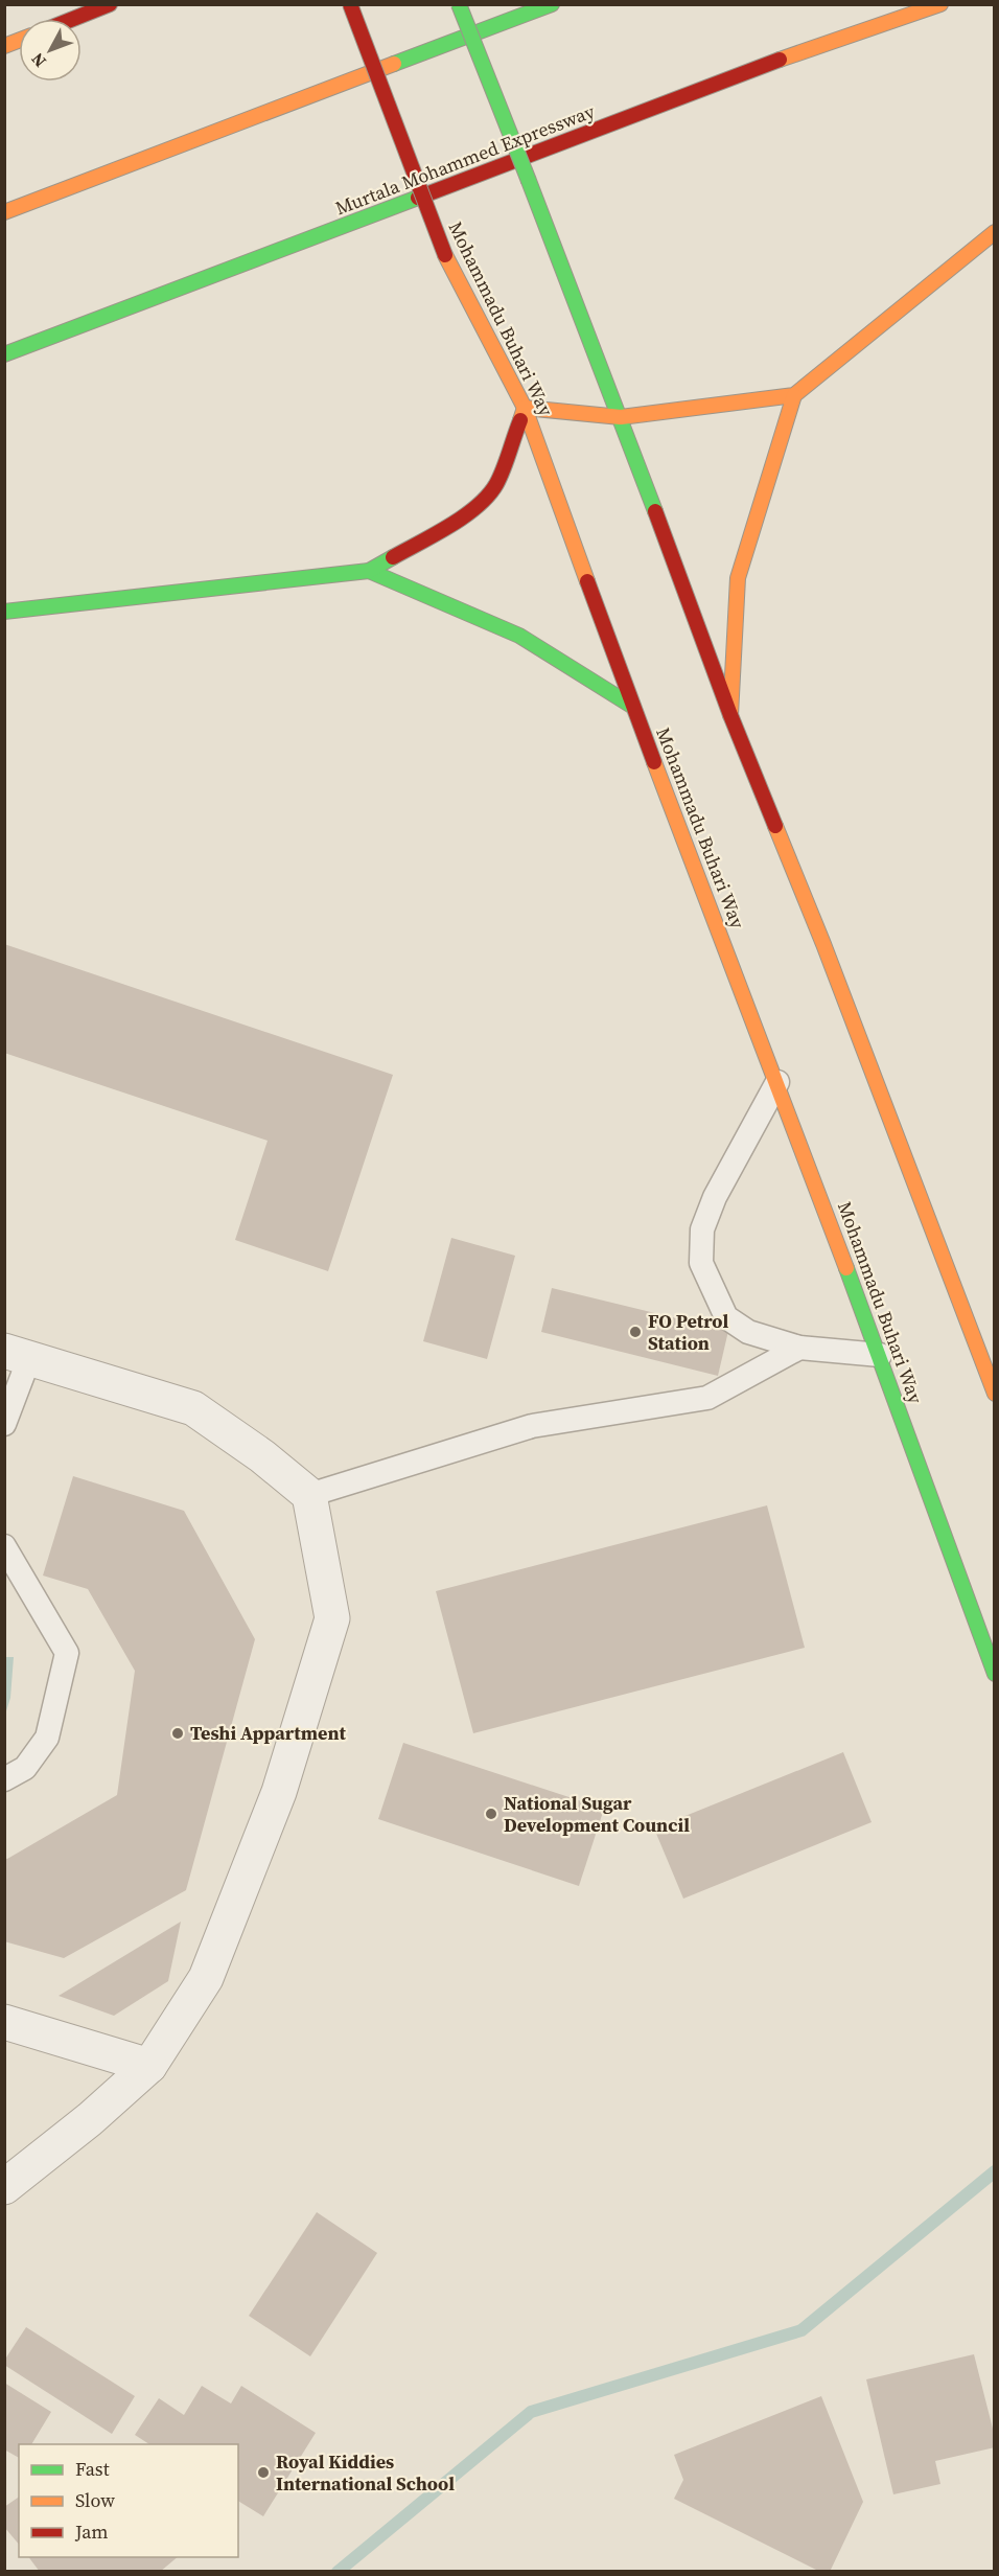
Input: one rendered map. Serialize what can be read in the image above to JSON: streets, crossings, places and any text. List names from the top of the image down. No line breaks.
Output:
{"streets":{"main road":["Murtala Mohammed Expressway","Mohammadu Buhari Way"]},"places":["FO Petrol Station","Teshi Appartment","National Sugar Development Council","Royal Kiddies International School"],"legend":["Fast","Slow","Jam"],"north":"bottom left"}
